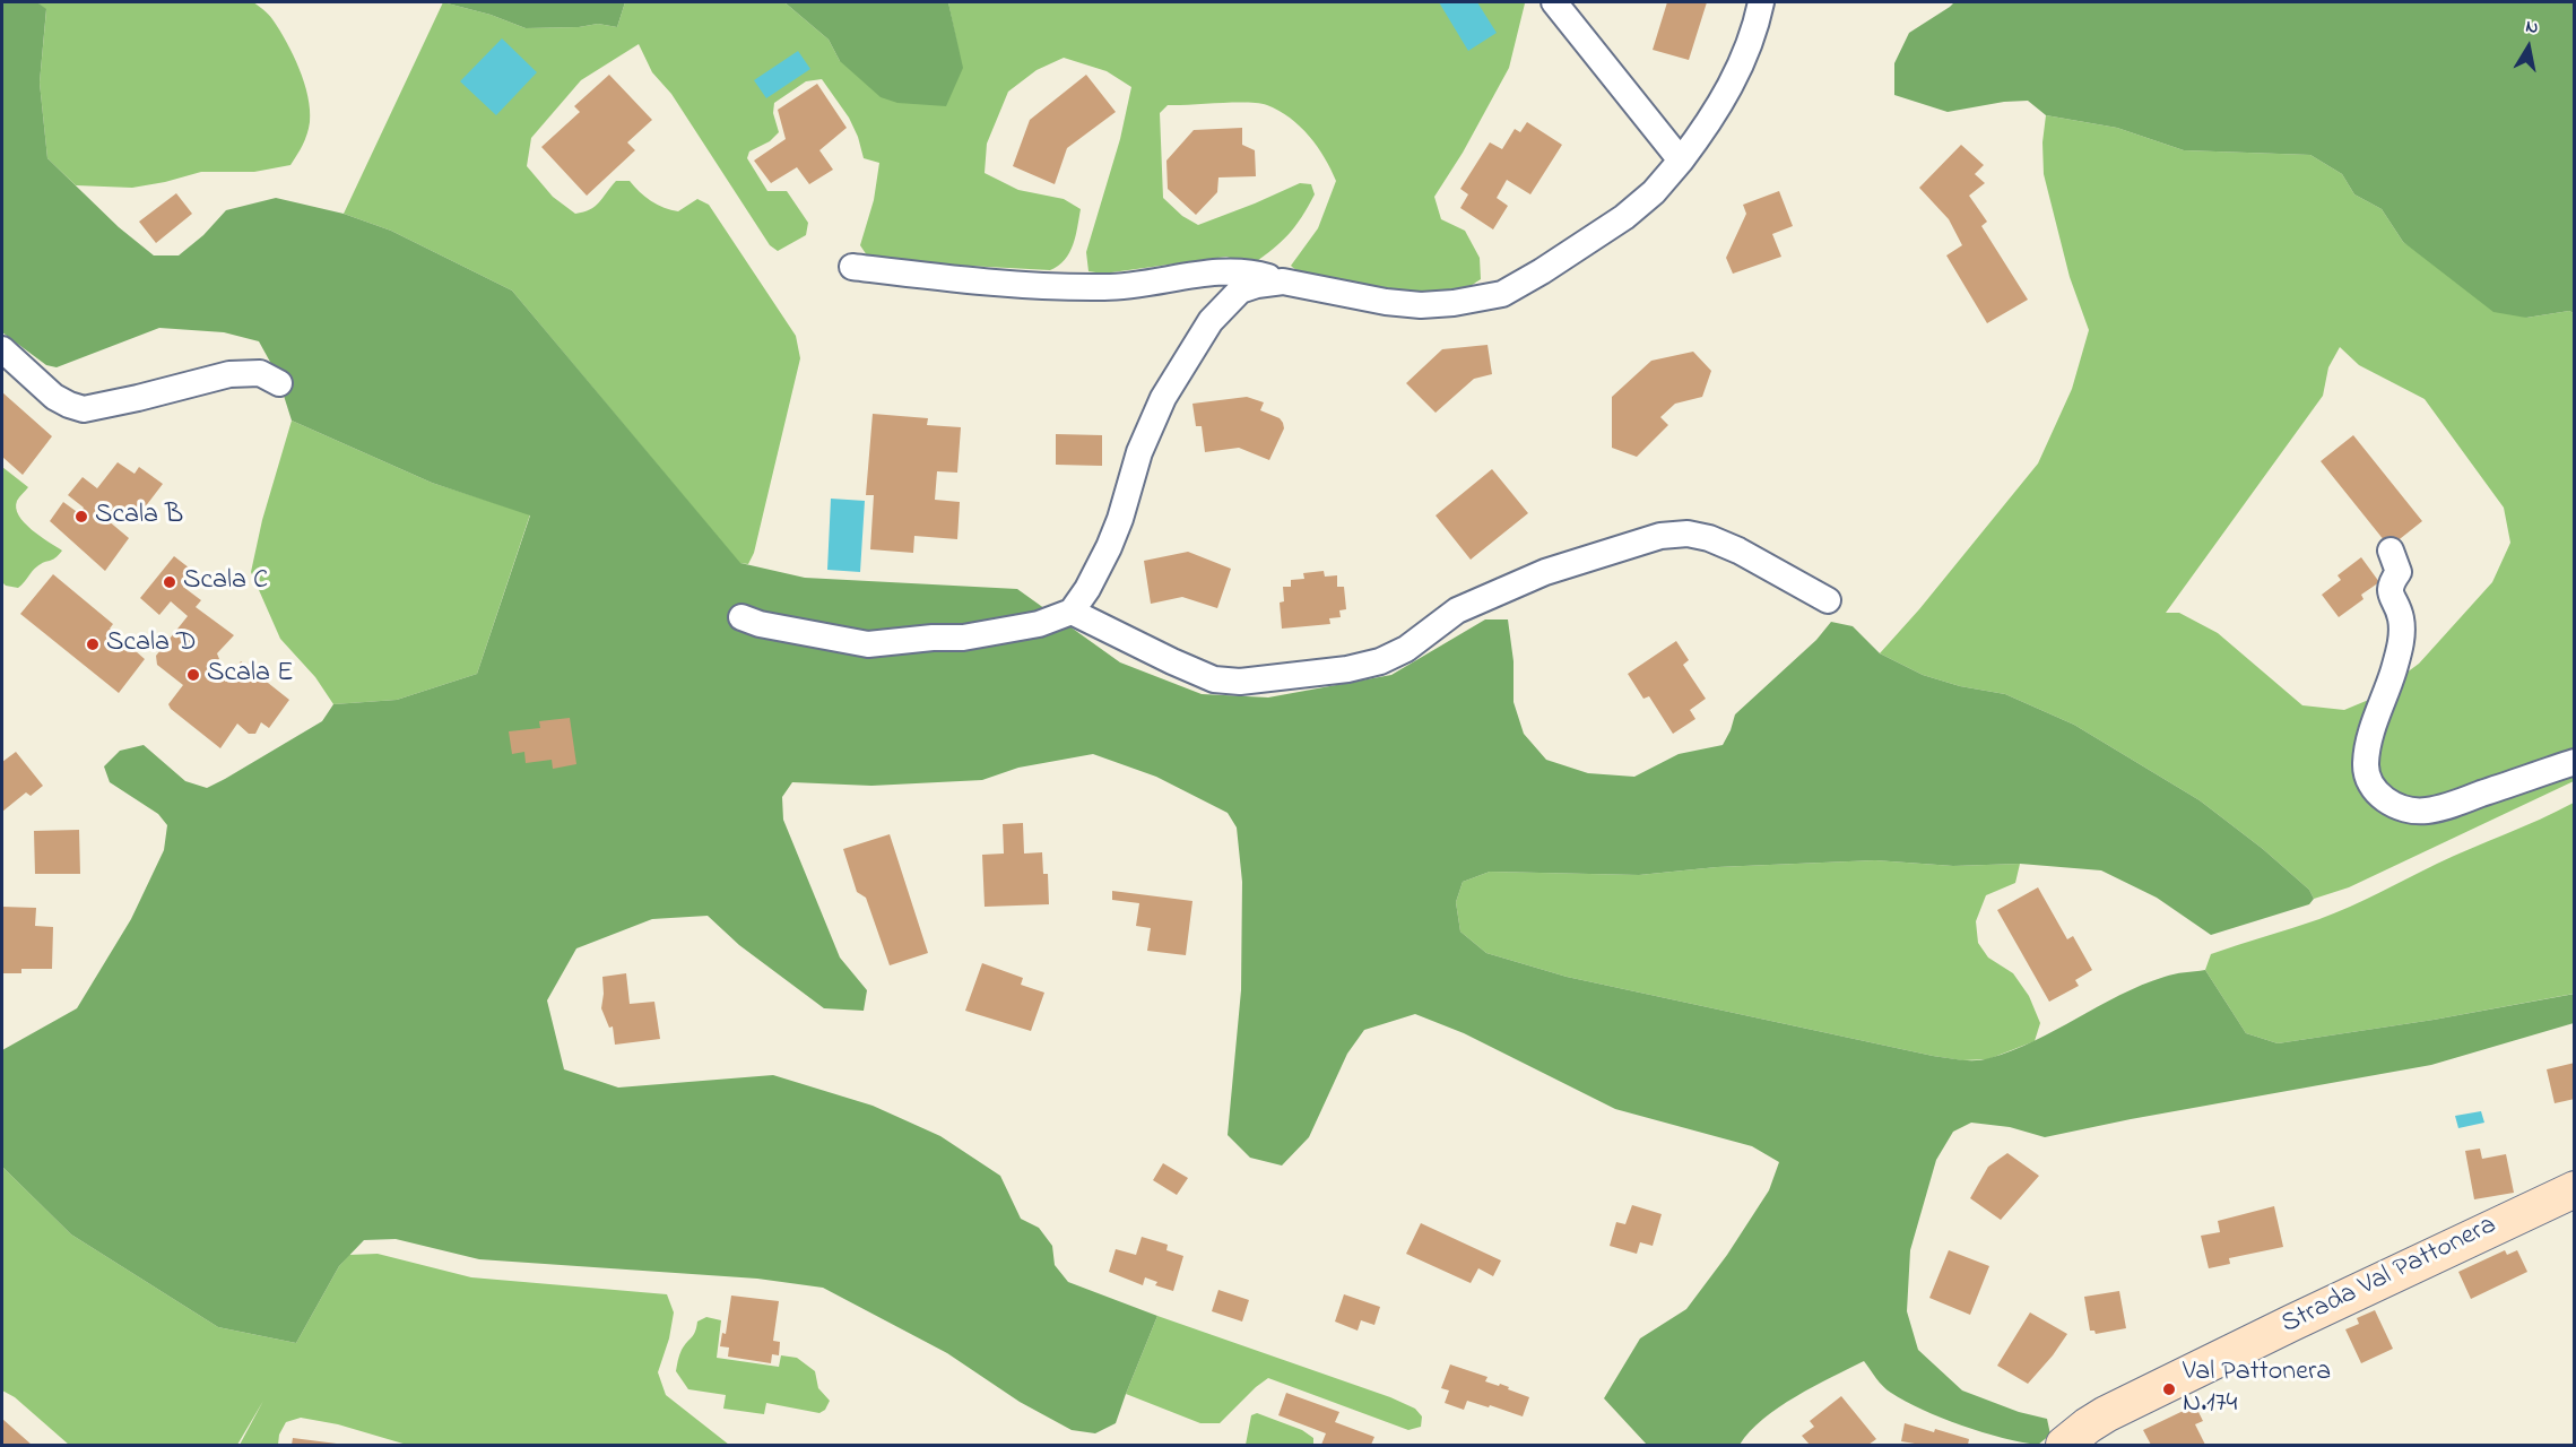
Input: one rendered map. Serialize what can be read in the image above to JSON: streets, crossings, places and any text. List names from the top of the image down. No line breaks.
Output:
{"streets":{"street":["Strada Val Pattonera"]},"places":["Scala B","Scala C","Scala D","Scala E","Val Pattonera N.174"],"north":"top"}
